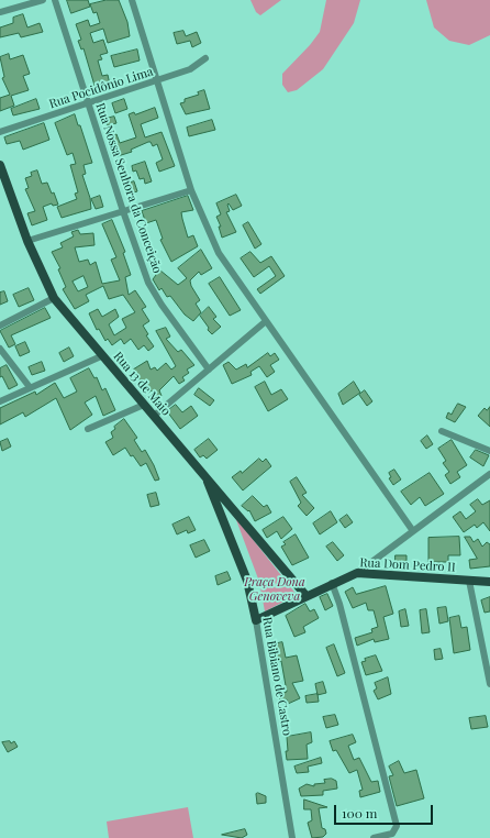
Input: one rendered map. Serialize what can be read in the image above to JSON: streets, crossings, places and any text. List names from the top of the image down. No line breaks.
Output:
{"streets":{"main road":["Rua 13 de Maio","Rua Dom Pedro II","Rua Bibiano de Castro"],"street":["Rua Pocidônio Lima","Rua Nossa Senhora da Conceição"]},"crossings":[["Rua Pocidônio Lima","Rua Nossa Senhora da Conceição"],["Rua 13 de Maio","Rua Dom Pedro II"],["Rua 13 de Maio","Rua Bibiano de Castro"],["Rua Dom Pedro II","Rua Bibiano de Castro"]],"parks":["Praça Dona Genoveva"],"scale_bar":"100 m"}
